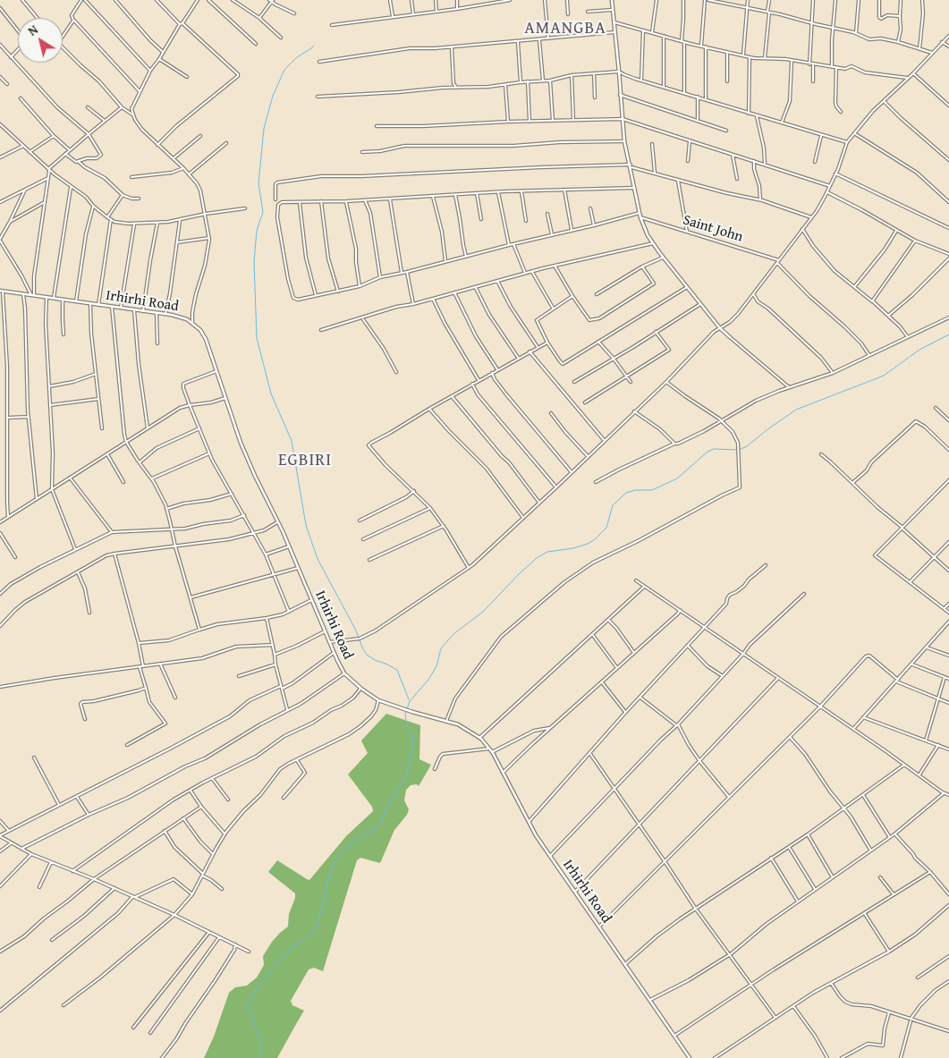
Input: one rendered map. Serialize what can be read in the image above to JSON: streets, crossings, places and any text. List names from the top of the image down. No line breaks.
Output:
{"streets":{"street":["Saint John","Irhirhi Road"]},"districts":["AMANGBA","EGBIRI"],"north":"top left"}
